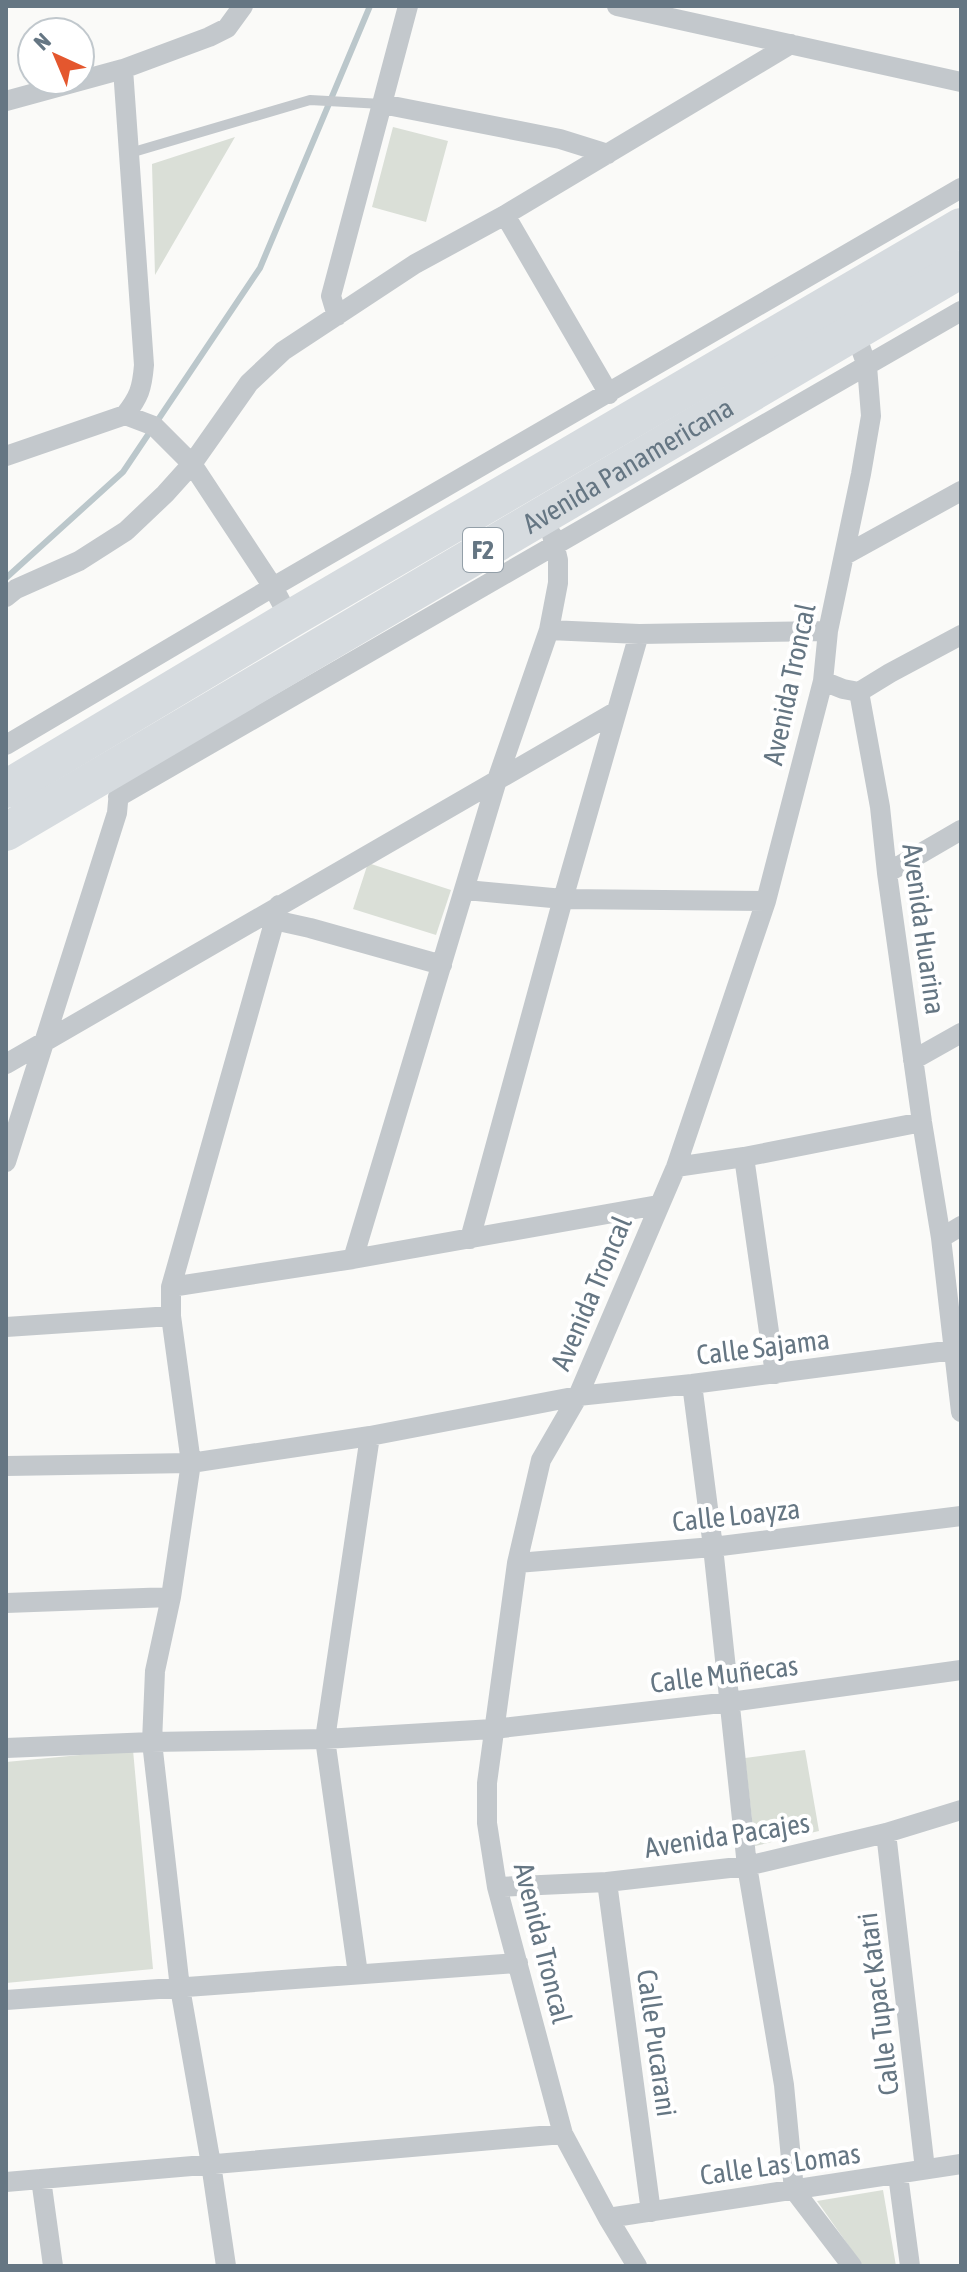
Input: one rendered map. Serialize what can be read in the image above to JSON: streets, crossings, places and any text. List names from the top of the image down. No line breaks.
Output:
{"streets":{"highway":["Avenida Panamericana","F2"],"street":["Avenida Troncal","Avenida Huarina","Calle Sajama","Calle Loayza","Calle Muñecas","Avenida Pacajes","Calle Tupac Katari","Calle Pucarani","Calle Las Lomas"]},"crossings":[["Avenida Panamericana","Avenida Troncal"],["Avenida Troncal","Calle Sajama"],["Avenida Troncal","Calle Loayza"],["Avenida Troncal","Calle Muñecas"],["Avenida Troncal","Avenida Pacajes"],["Avenida Troncal","Calle Las Lomas"],["Avenida Huarina","Calle Sajama"],["Avenida Pacajes","Calle Tupac Katari"],["Avenida Pacajes","Calle Pucarani"],["Calle Tupac Katari","Calle Las Lomas"],["Calle Pucarani","Calle Las Lomas"]],"north":"top left"}
